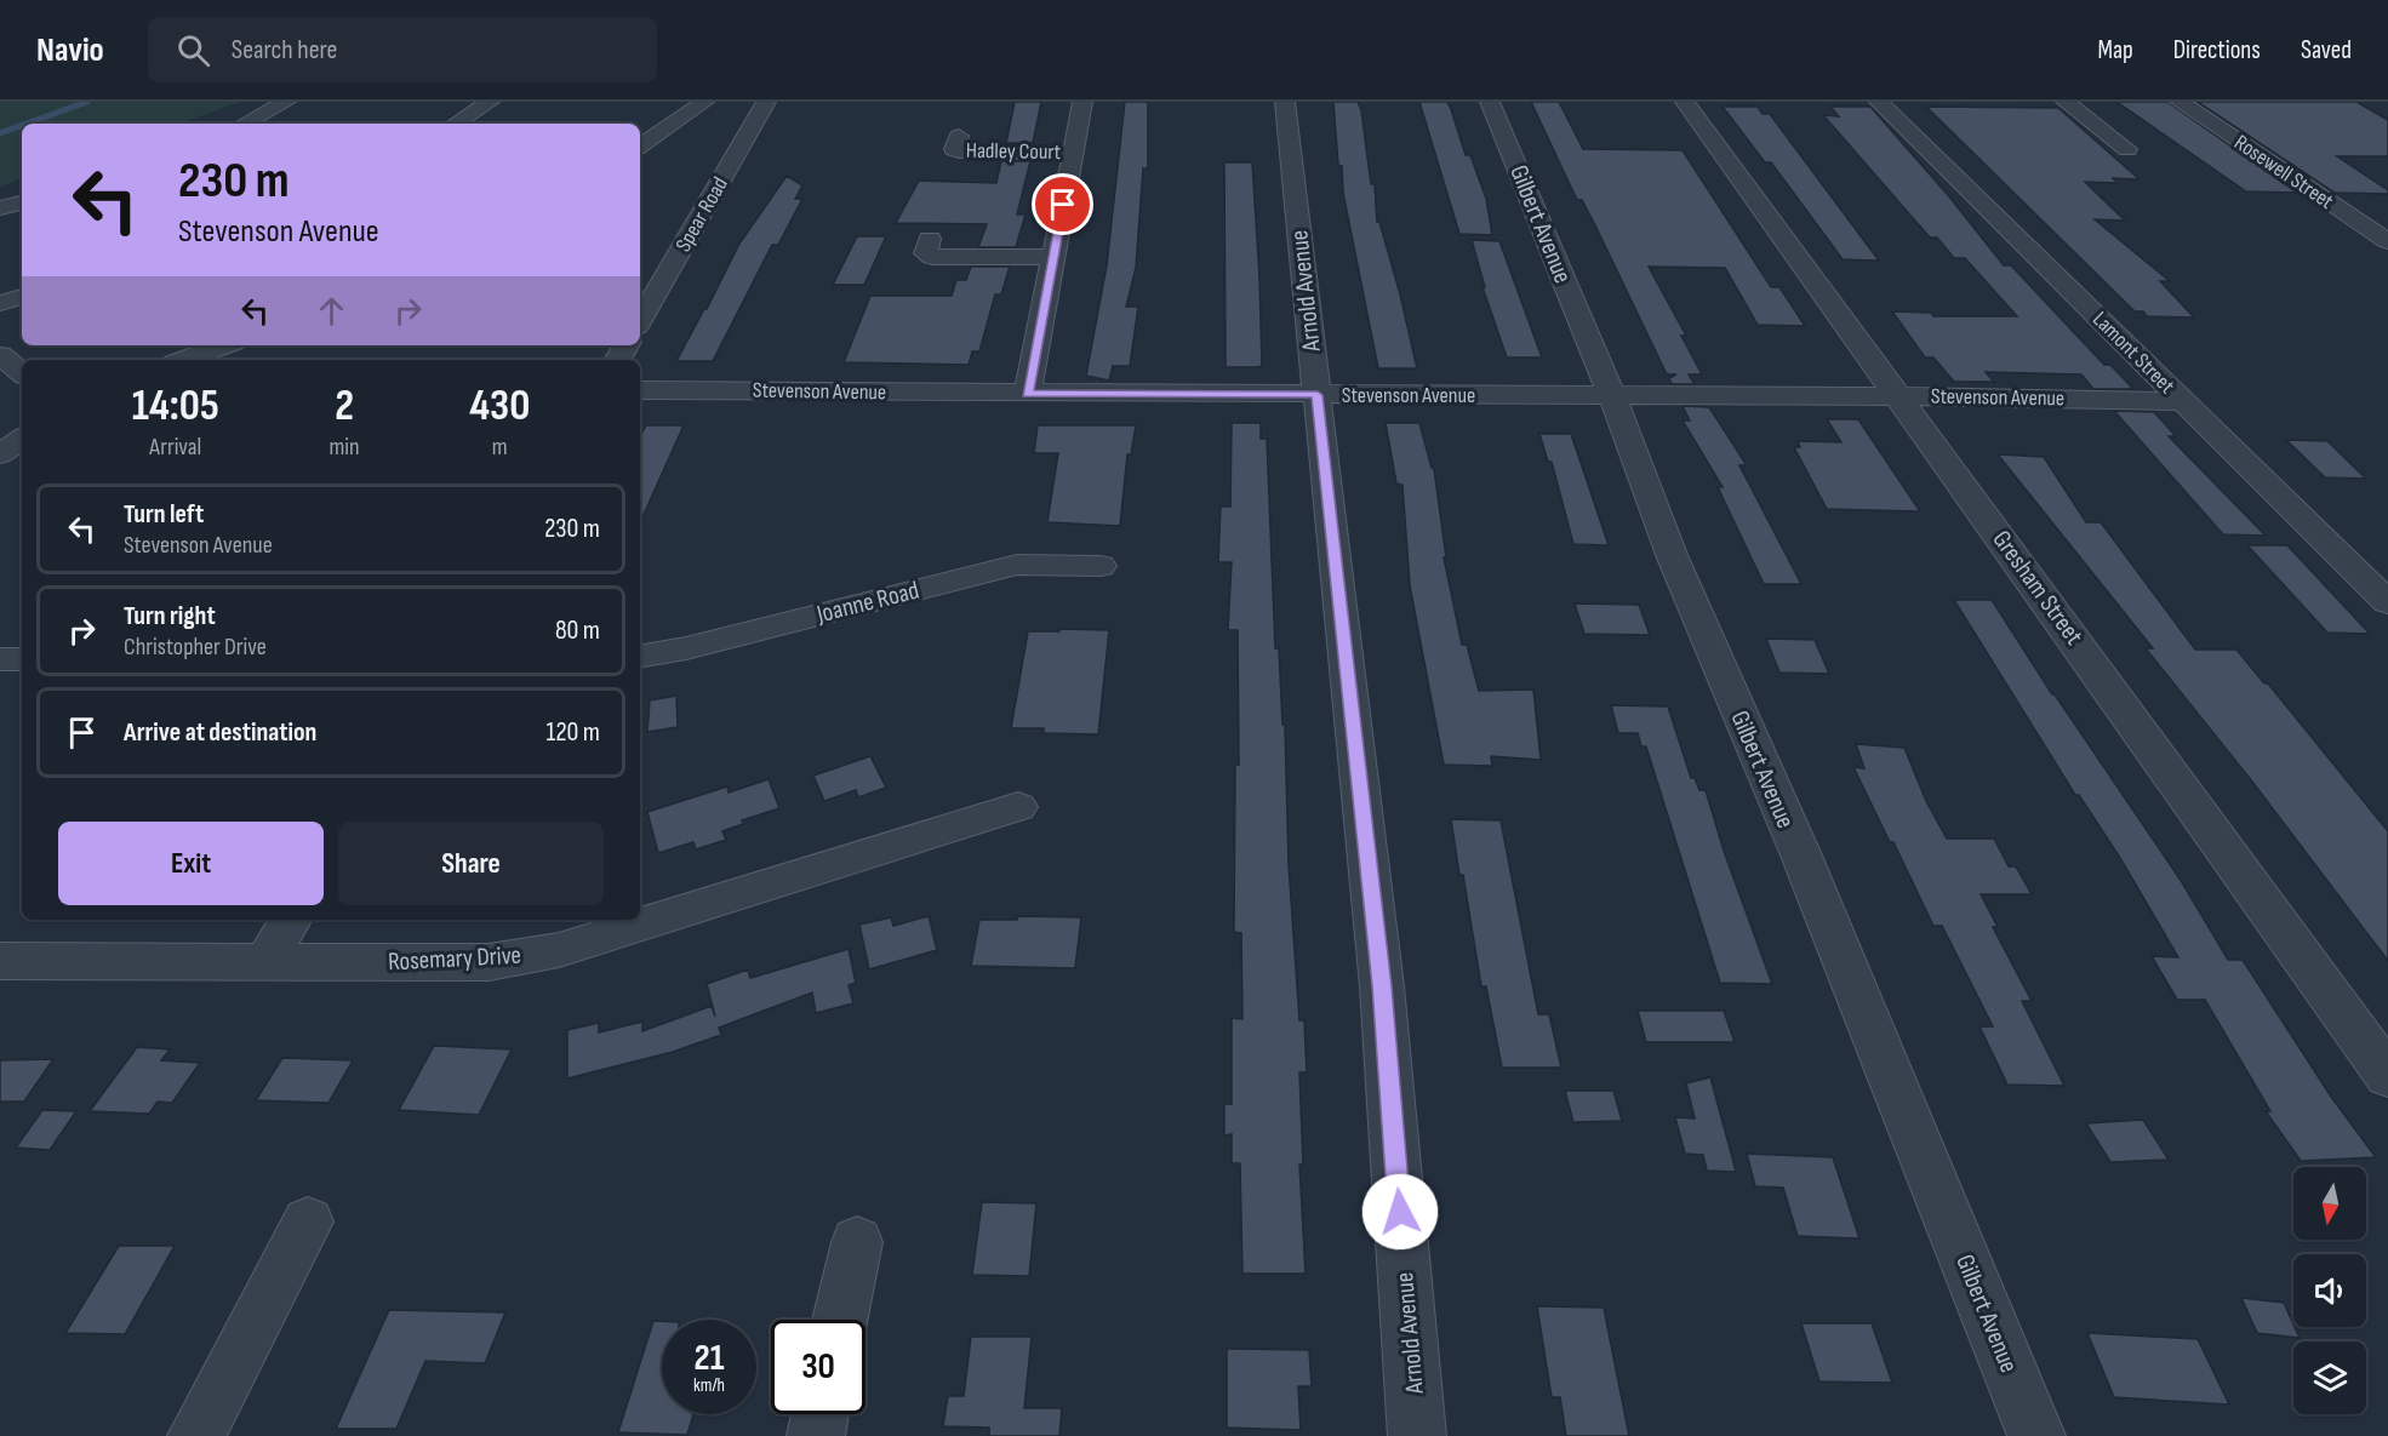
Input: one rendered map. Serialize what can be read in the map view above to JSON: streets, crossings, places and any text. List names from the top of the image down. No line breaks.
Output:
{"streets":{"street":["Hadley Court","Rosewell Street","Spear Road","Gilbert Avenue","Arnold Avenue","Lamont Street","Stevenson Avenue","Gresham Street","Joanne Road","Rosemary Drive"]},"crossings":[["Gilbert Avenue","Stevenson Avenue"],["Arnold Avenue","Stevenson Avenue"],["Lamont Street","Stevenson Avenue"],["Stevenson Avenue","Gresham Street"]],"north":"bottom","page":{"header":"Navio","search":"Search here","nav":["Map","Directions","Saved"],"turn":["230 m","Stevenson Avenue"],"eta":["14:05","Arrival","2","min","430","m"],"list":[{"name":"Turn left","note":"Stevenson Avenue","value":"230 m"},{"name":"Turn right","note":"Christopher Drive","value":"80 m"},{"name":"Arrive at destination","value":"120 m"}],"buttons":["Exit","Share"],"speed":"21 km/h","limit":"30"}}
